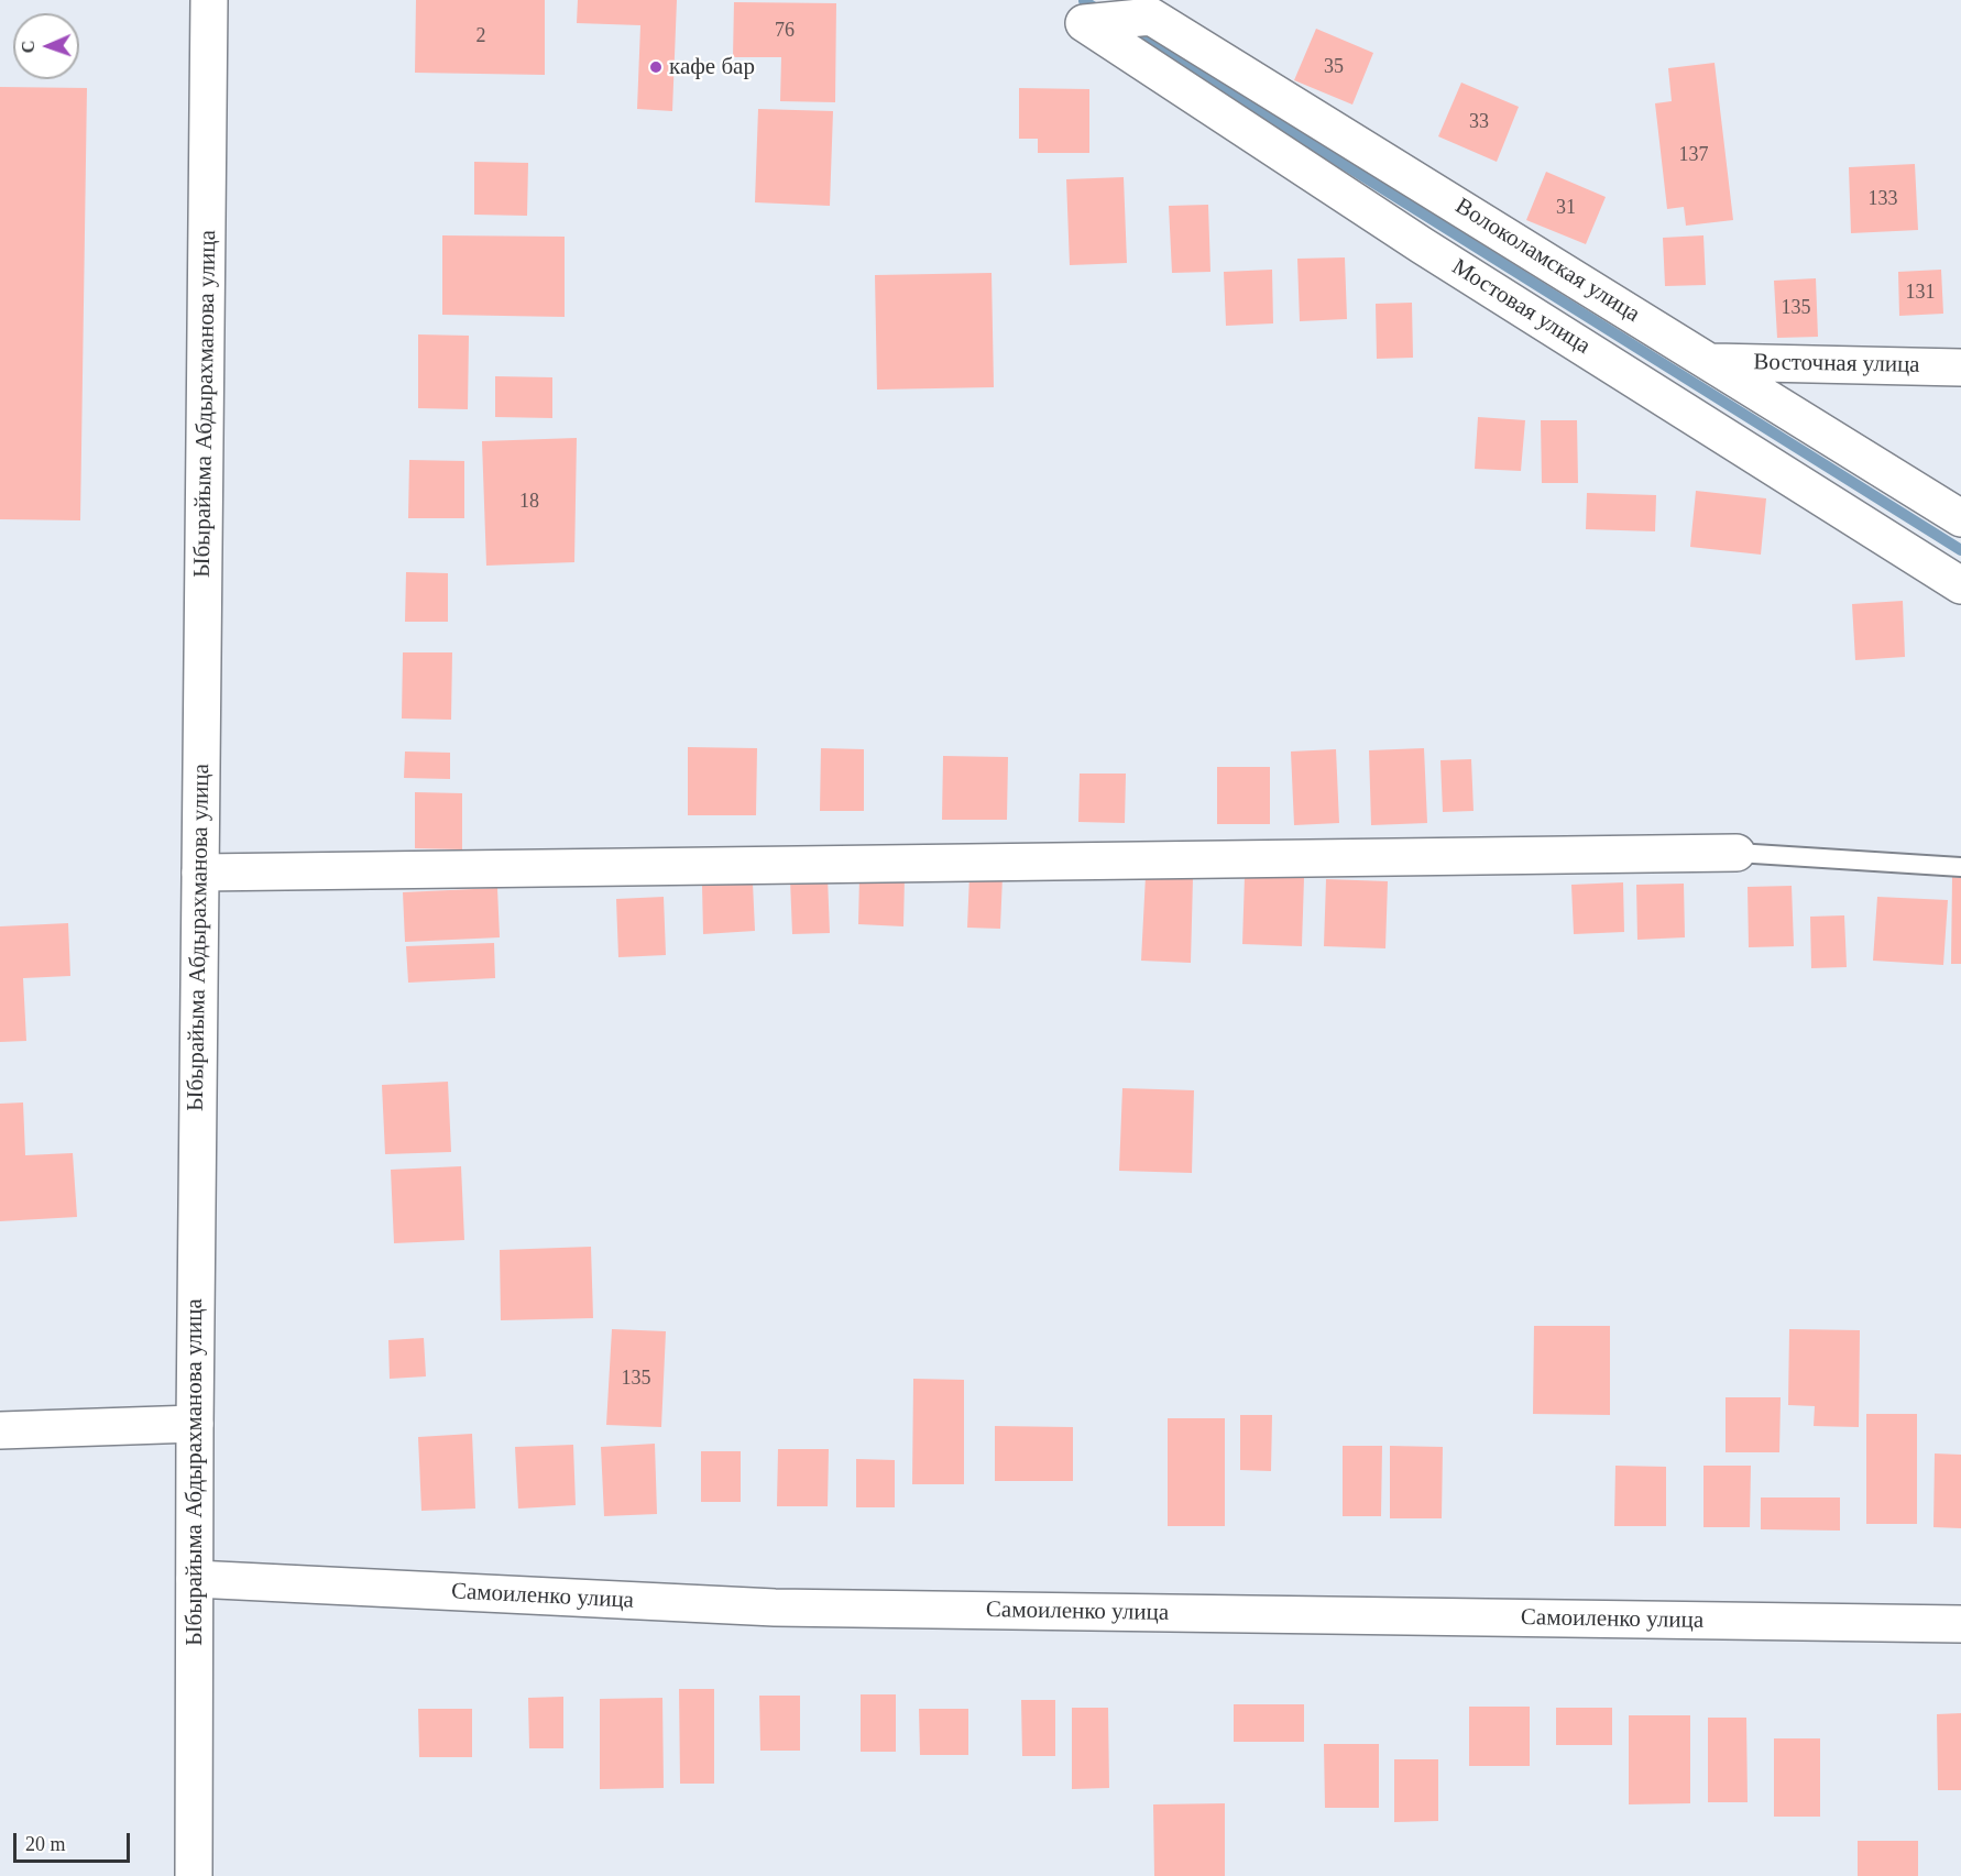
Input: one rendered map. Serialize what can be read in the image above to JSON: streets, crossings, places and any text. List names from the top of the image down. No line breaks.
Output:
{"streets":{"street":["Волоколамская улица","Мостовая улица","Восточная улица","Ыбырайыма Абдырахманова улица","Самоиленко улица"]},"crossings":[["Волоколамская улица","Мостовая улица"],["Волоколамская улица","Восточная улица"],["Ыбырайыма Абдырахманова улица","Самоиленко улица"]],"places":["кафе бар"],"house_numbers":["76","2","35","33","137","133","31","131","135","18","135"],"scale_bar":"20 m","north":"left"}
